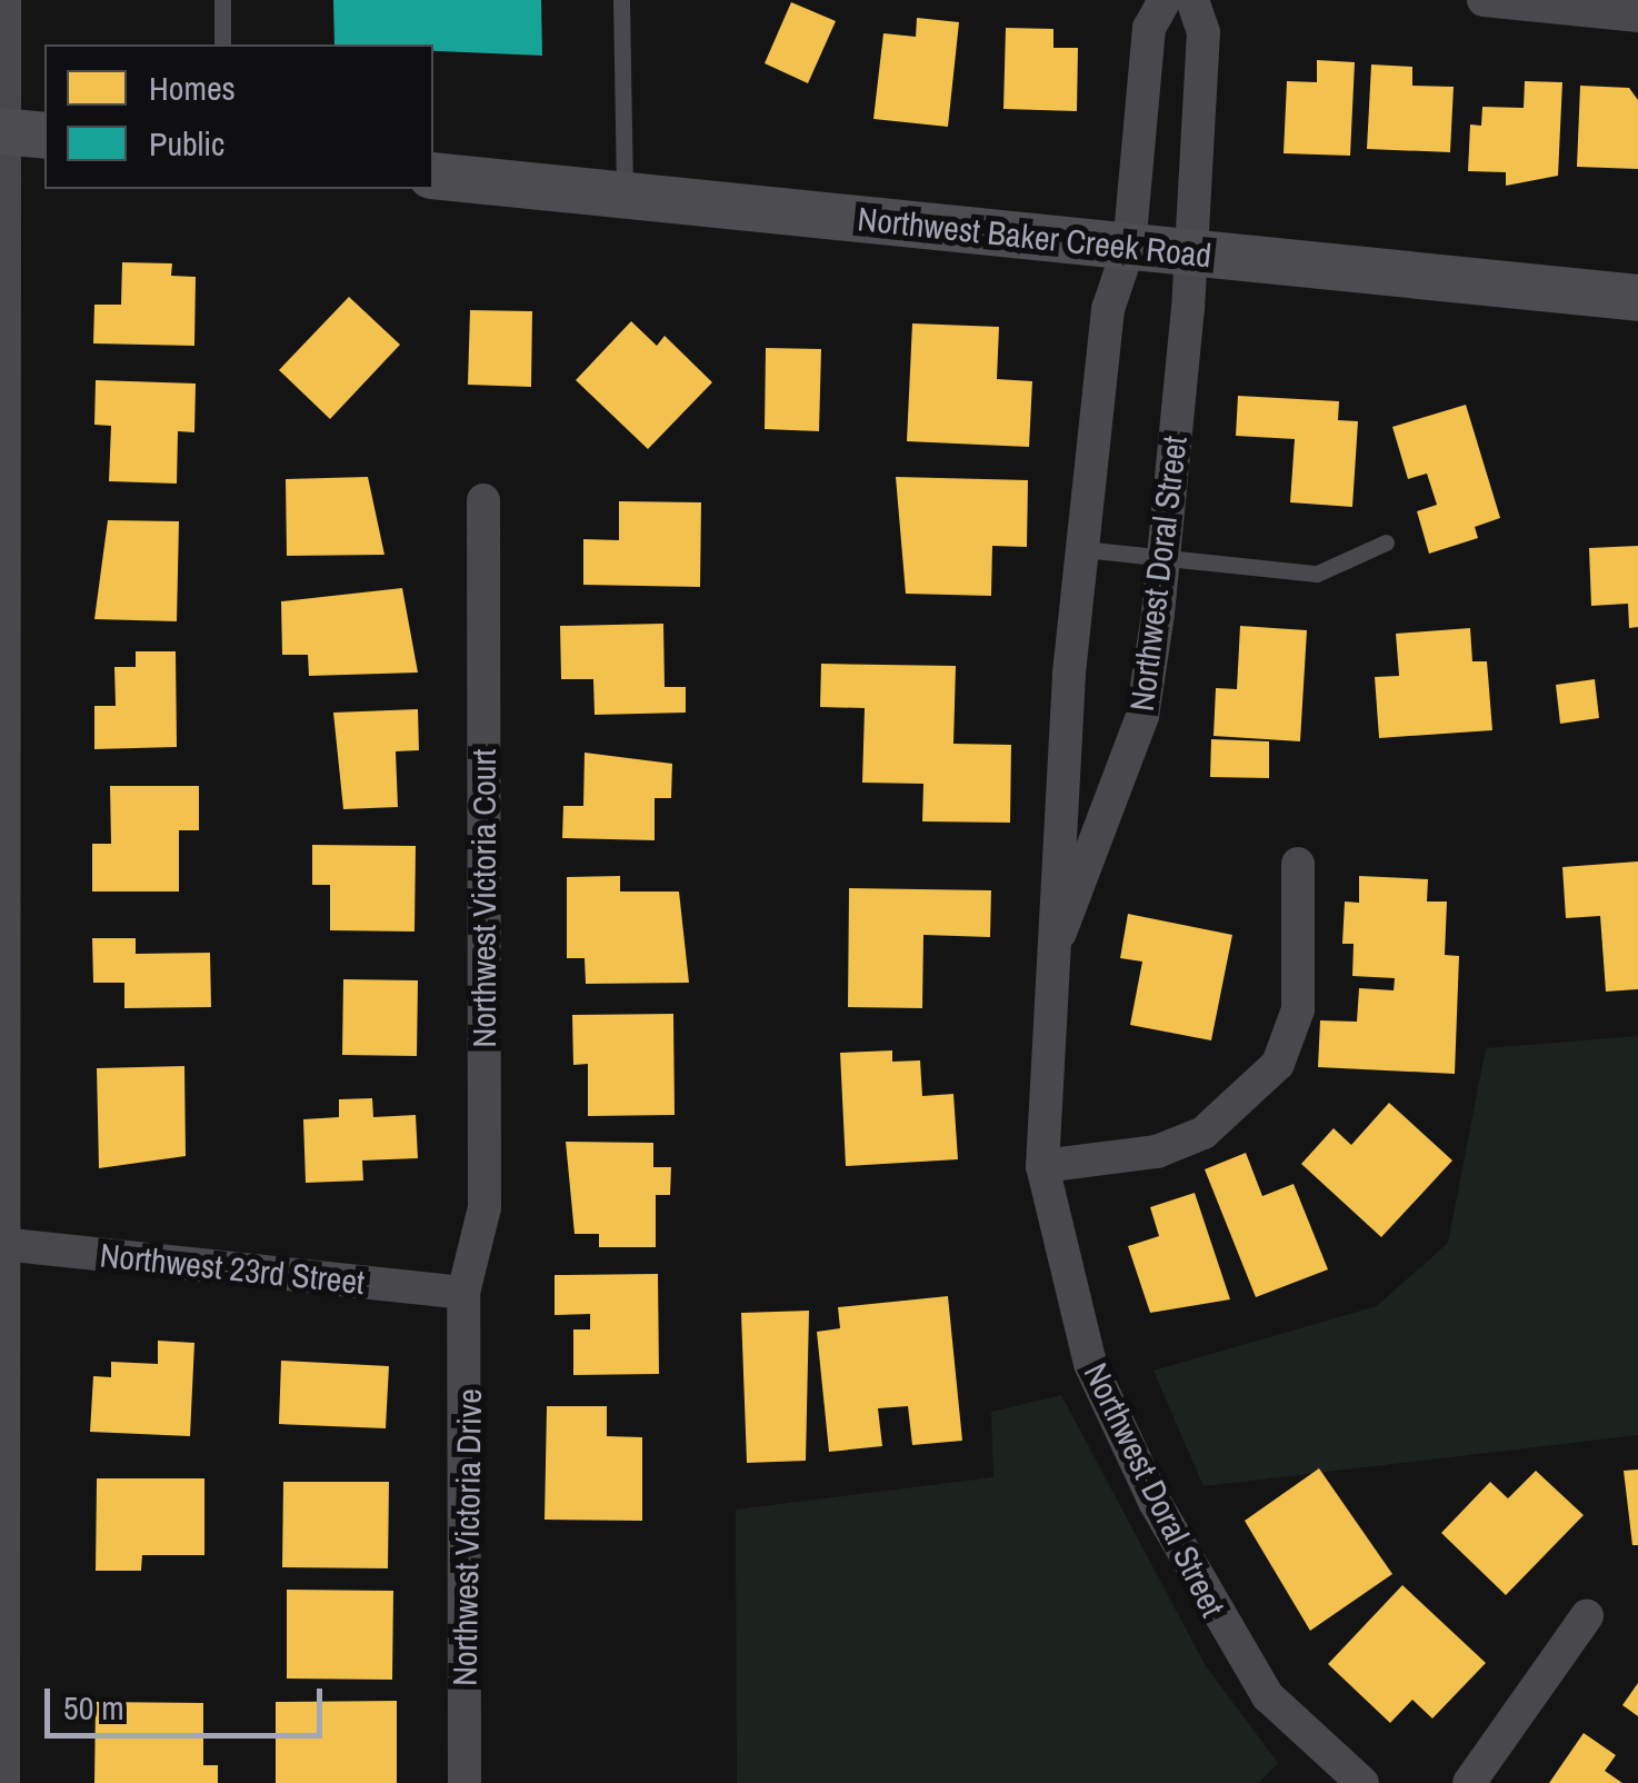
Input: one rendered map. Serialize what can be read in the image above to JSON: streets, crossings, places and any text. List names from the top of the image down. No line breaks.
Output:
{"streets":{"main road":["Northwest Baker Creek Road"],"street":["Northwest Doral Street","Northwest Victoria Court","Northwest 23rd Street","Northwest Victoria Drive"]},"crossings":[["Northwest Baker Creek Road","Northwest Doral Street"],["Northwest Victoria Court","Northwest 23rd Street"],["Northwest Victoria Court","Northwest Victoria Drive"],["Northwest 23rd Street","Northwest Victoria Drive"]],"legend":["Homes","Public"],"scale_bar":"50 m"}
